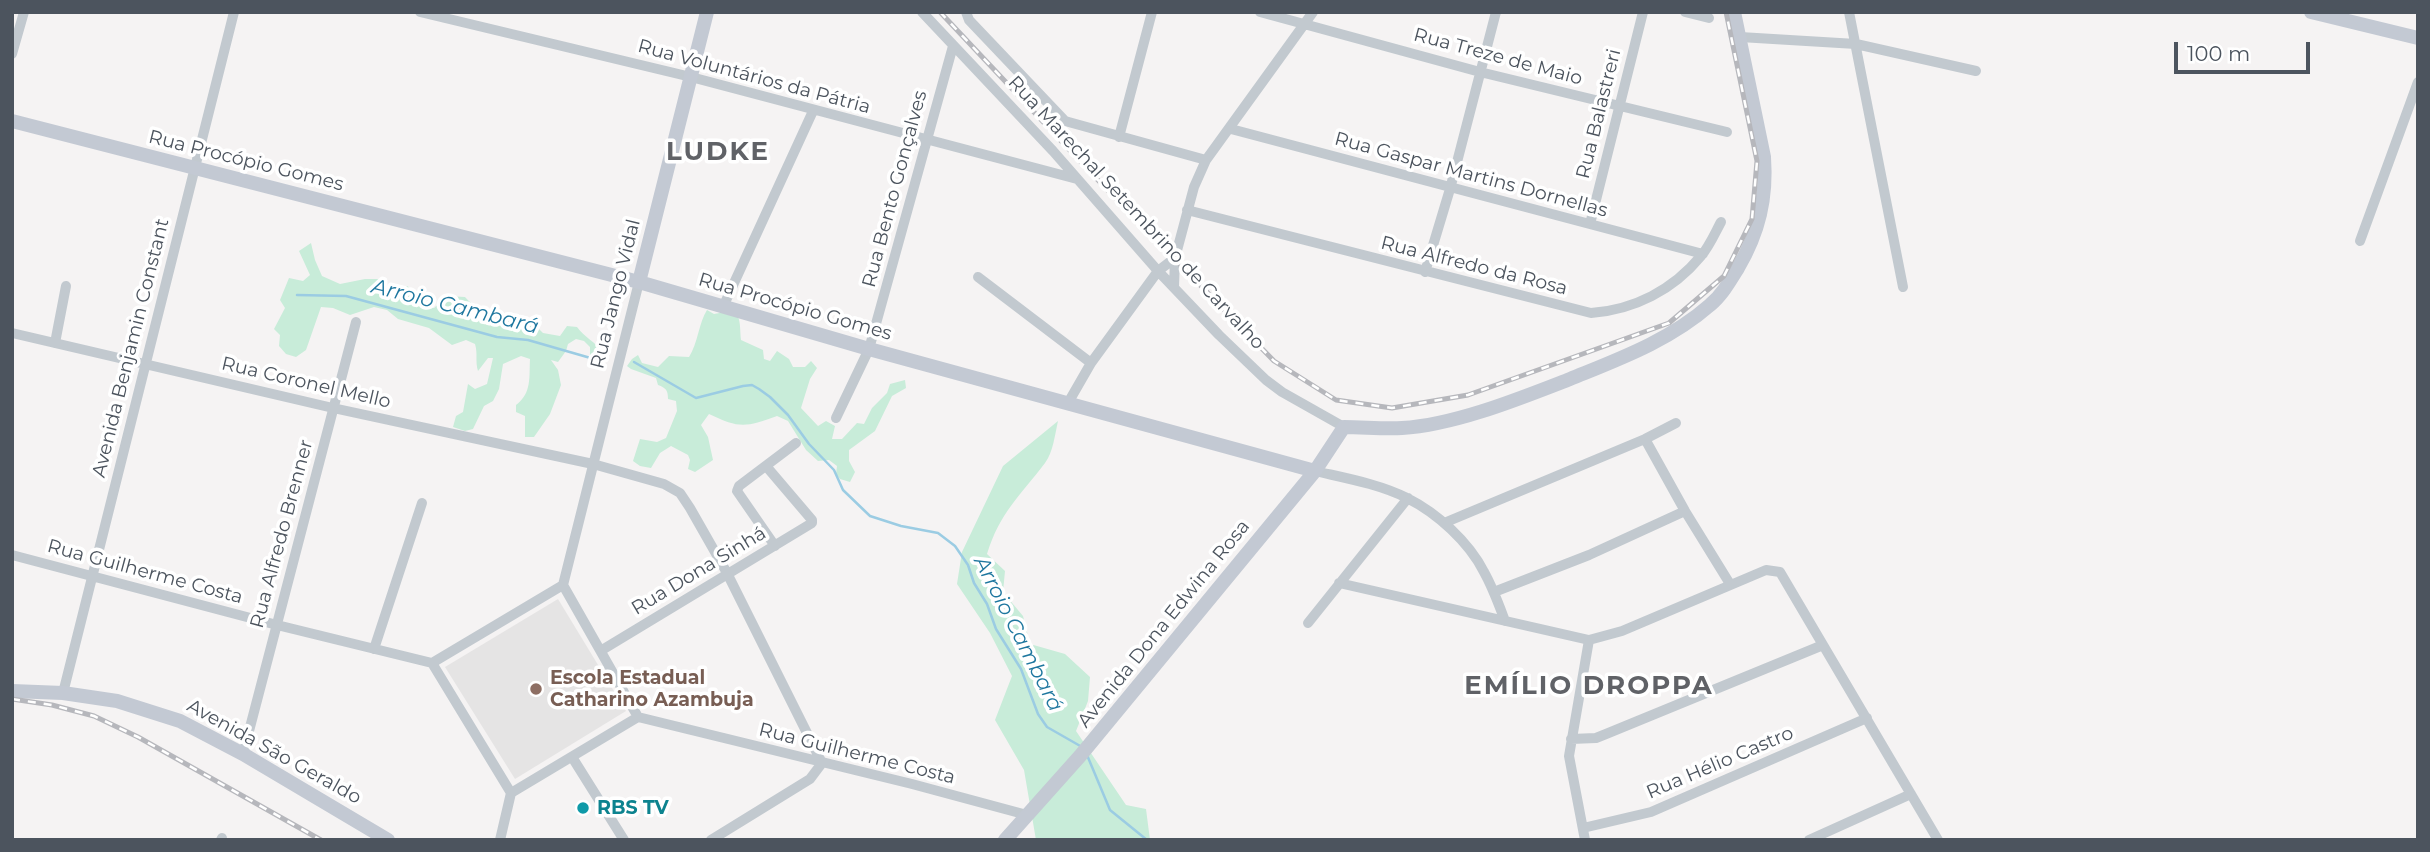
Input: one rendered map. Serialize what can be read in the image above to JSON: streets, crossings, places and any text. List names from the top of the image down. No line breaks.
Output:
{"streets":{"street":["Rua Treze de Maio","Rua Voluntários da Pátria","Rua Balastreri","Rua Procópio Gomes","Rua Gaspar Martins Dornellas","Rua Bento Gonçalves","Rua Marechal Setembrino de Carvalho","Rua Alfredo da Rosa","Rua Jango Vidal","Avenida Benjamin Constant","Rua Coronel Mello","Rua Alfredo Brenner","Rua Dona Sinhá","Rua Guilherme Costa","Avenida Dona Edwina Rosa","Avenida São Geraldo","Rua Hélio Castro"]},"crossings":[["Rua Treze de Maio","Rua Balastreri"],["Rua Voluntários da Pátria","Rua Bento Gonçalves"],["Rua Voluntários da Pátria","Rua Marechal Setembrino de Carvalho"],["Rua Voluntários da Pátria","Rua Jango Vidal"],["Rua Balastreri","Rua Gaspar Martins Dornellas"],["Rua Procópio Gomes","Rua Bento Gonçalves"],["Rua Procópio Gomes","Rua Jango Vidal"],["Rua Procópio Gomes","Avenida Benjamin Constant"],["Rua Procópio Gomes","Avenida Dona Edwina Rosa"],["Rua Gaspar Martins Dornellas","Rua Alfredo da Rosa"],["Rua Bento Gonçalves","Rua Marechal Setembrino de Carvalho"],["Rua Marechal Setembrino de Carvalho","Avenida Dona Edwina Rosa"],["Rua Jango Vidal","Rua Coronel Mello"],["Avenida Benjamin Constant","Rua Coronel Mello"],["Avenida Benjamin Constant","Rua Guilherme Costa"],["Avenida Benjamin Constant","Avenida São Geraldo"],["Rua Coronel Mello","Rua Alfredo Brenner"],["Rua Coronel Mello","Rua Dona Sinhá"],["Rua Coronel Mello","Rua Guilherme Costa"],["Rua Alfredo Brenner","Rua Guilherme Costa"],["Rua Alfredo Brenner","Avenida São Geraldo"],["Rua Guilherme Costa","Avenida Dona Edwina Rosa"]],"districts":["LUDKE","EMÍLIO DROPPA"],"water":["Arroio Cambará"],"places":["Escola Estadual Catharino Azambuja","RBS TV"],"scale_bar":"100 m"}
